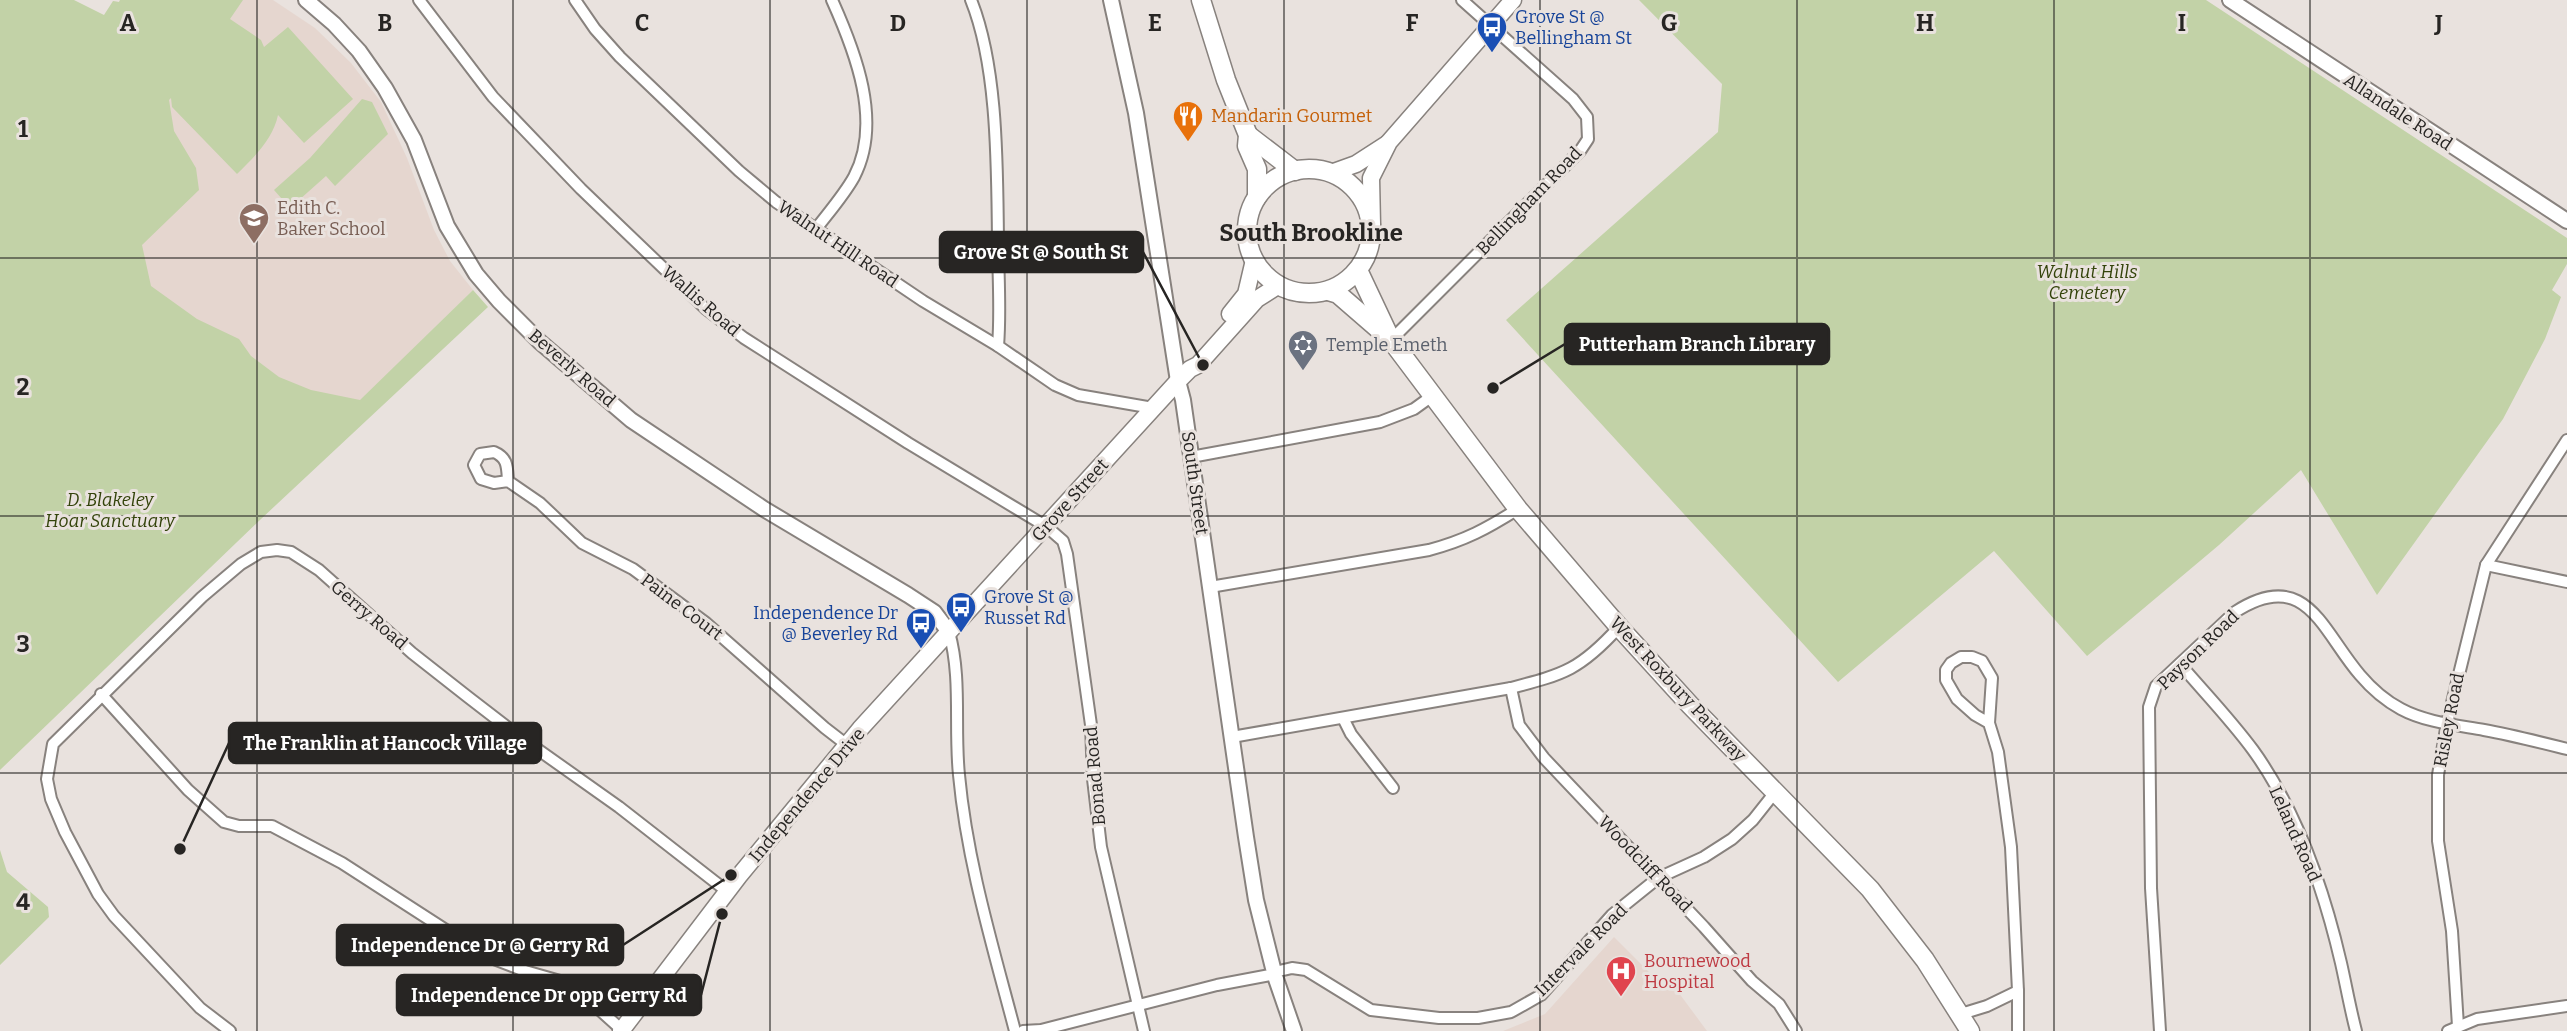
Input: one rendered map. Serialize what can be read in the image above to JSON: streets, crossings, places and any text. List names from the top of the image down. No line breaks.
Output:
{"streets":{"main road":["Grove Street","West Roxbury Parkway","Independence Drive"],"street":["Allandale Road","Bellingham Road","Walnut Hill Road","Wallis Road","Beverly Road","South Street","Paine Court","Gerry Road","Payson Road","Risley Road","Bonad Road","Leland Road","Woodcliff Road","Intervale Road"]},"crossings":[["Bellingham Road","West Roxbury Parkway"],["Walnut Hill Road","Grove Street"],["Wallis Road","Grove Street"],["Wallis Road","Bonad Road"],["Beverly Road","Grove Street"],["Beverly Road","Independence Drive"],["South Street","Grove Street"],["South Street","Intervale Road"],["Grove Street","West Roxbury Parkway"],["Grove Street","Bonad Road"],["Grove Street","Independence Drive"],["Paine Court","Independence Drive"],["Gerry Road","Independence Drive"],["Payson Road","Risley Road"],["Payson Road","Leland Road"],["West Roxbury Parkway","Intervale Road"],["Bonad Road","Intervale Road"],["Woodcliff Road","Intervale Road"]],"districts":["South Brookline"],"parks":["Walnut Hills Cemetery","D. Blakeley Hoar Sanctuary"],"places":{"bus stop":["Grove St @ Bellingham St","Grove St @ Russet Rd","Independence Dr @ Beverley Rd"],"restaurant":["Mandarin Gourmet"],"school or university":["Edith C. Baker School"],"other":["Grove St @ South St","Putterham Branch Library","The Franklin at Hancock Village","Independence Dr @ Gerry Rd","Independence Dr opp Gerry Rd"],"synagogue":["Temple Emeth"],"hospital":["Bournewood Hospital"]},"grid":{"columns":["A","B","C","D","E","F","G","H","I","J"],"rows":["1","2","3","4"]}}
